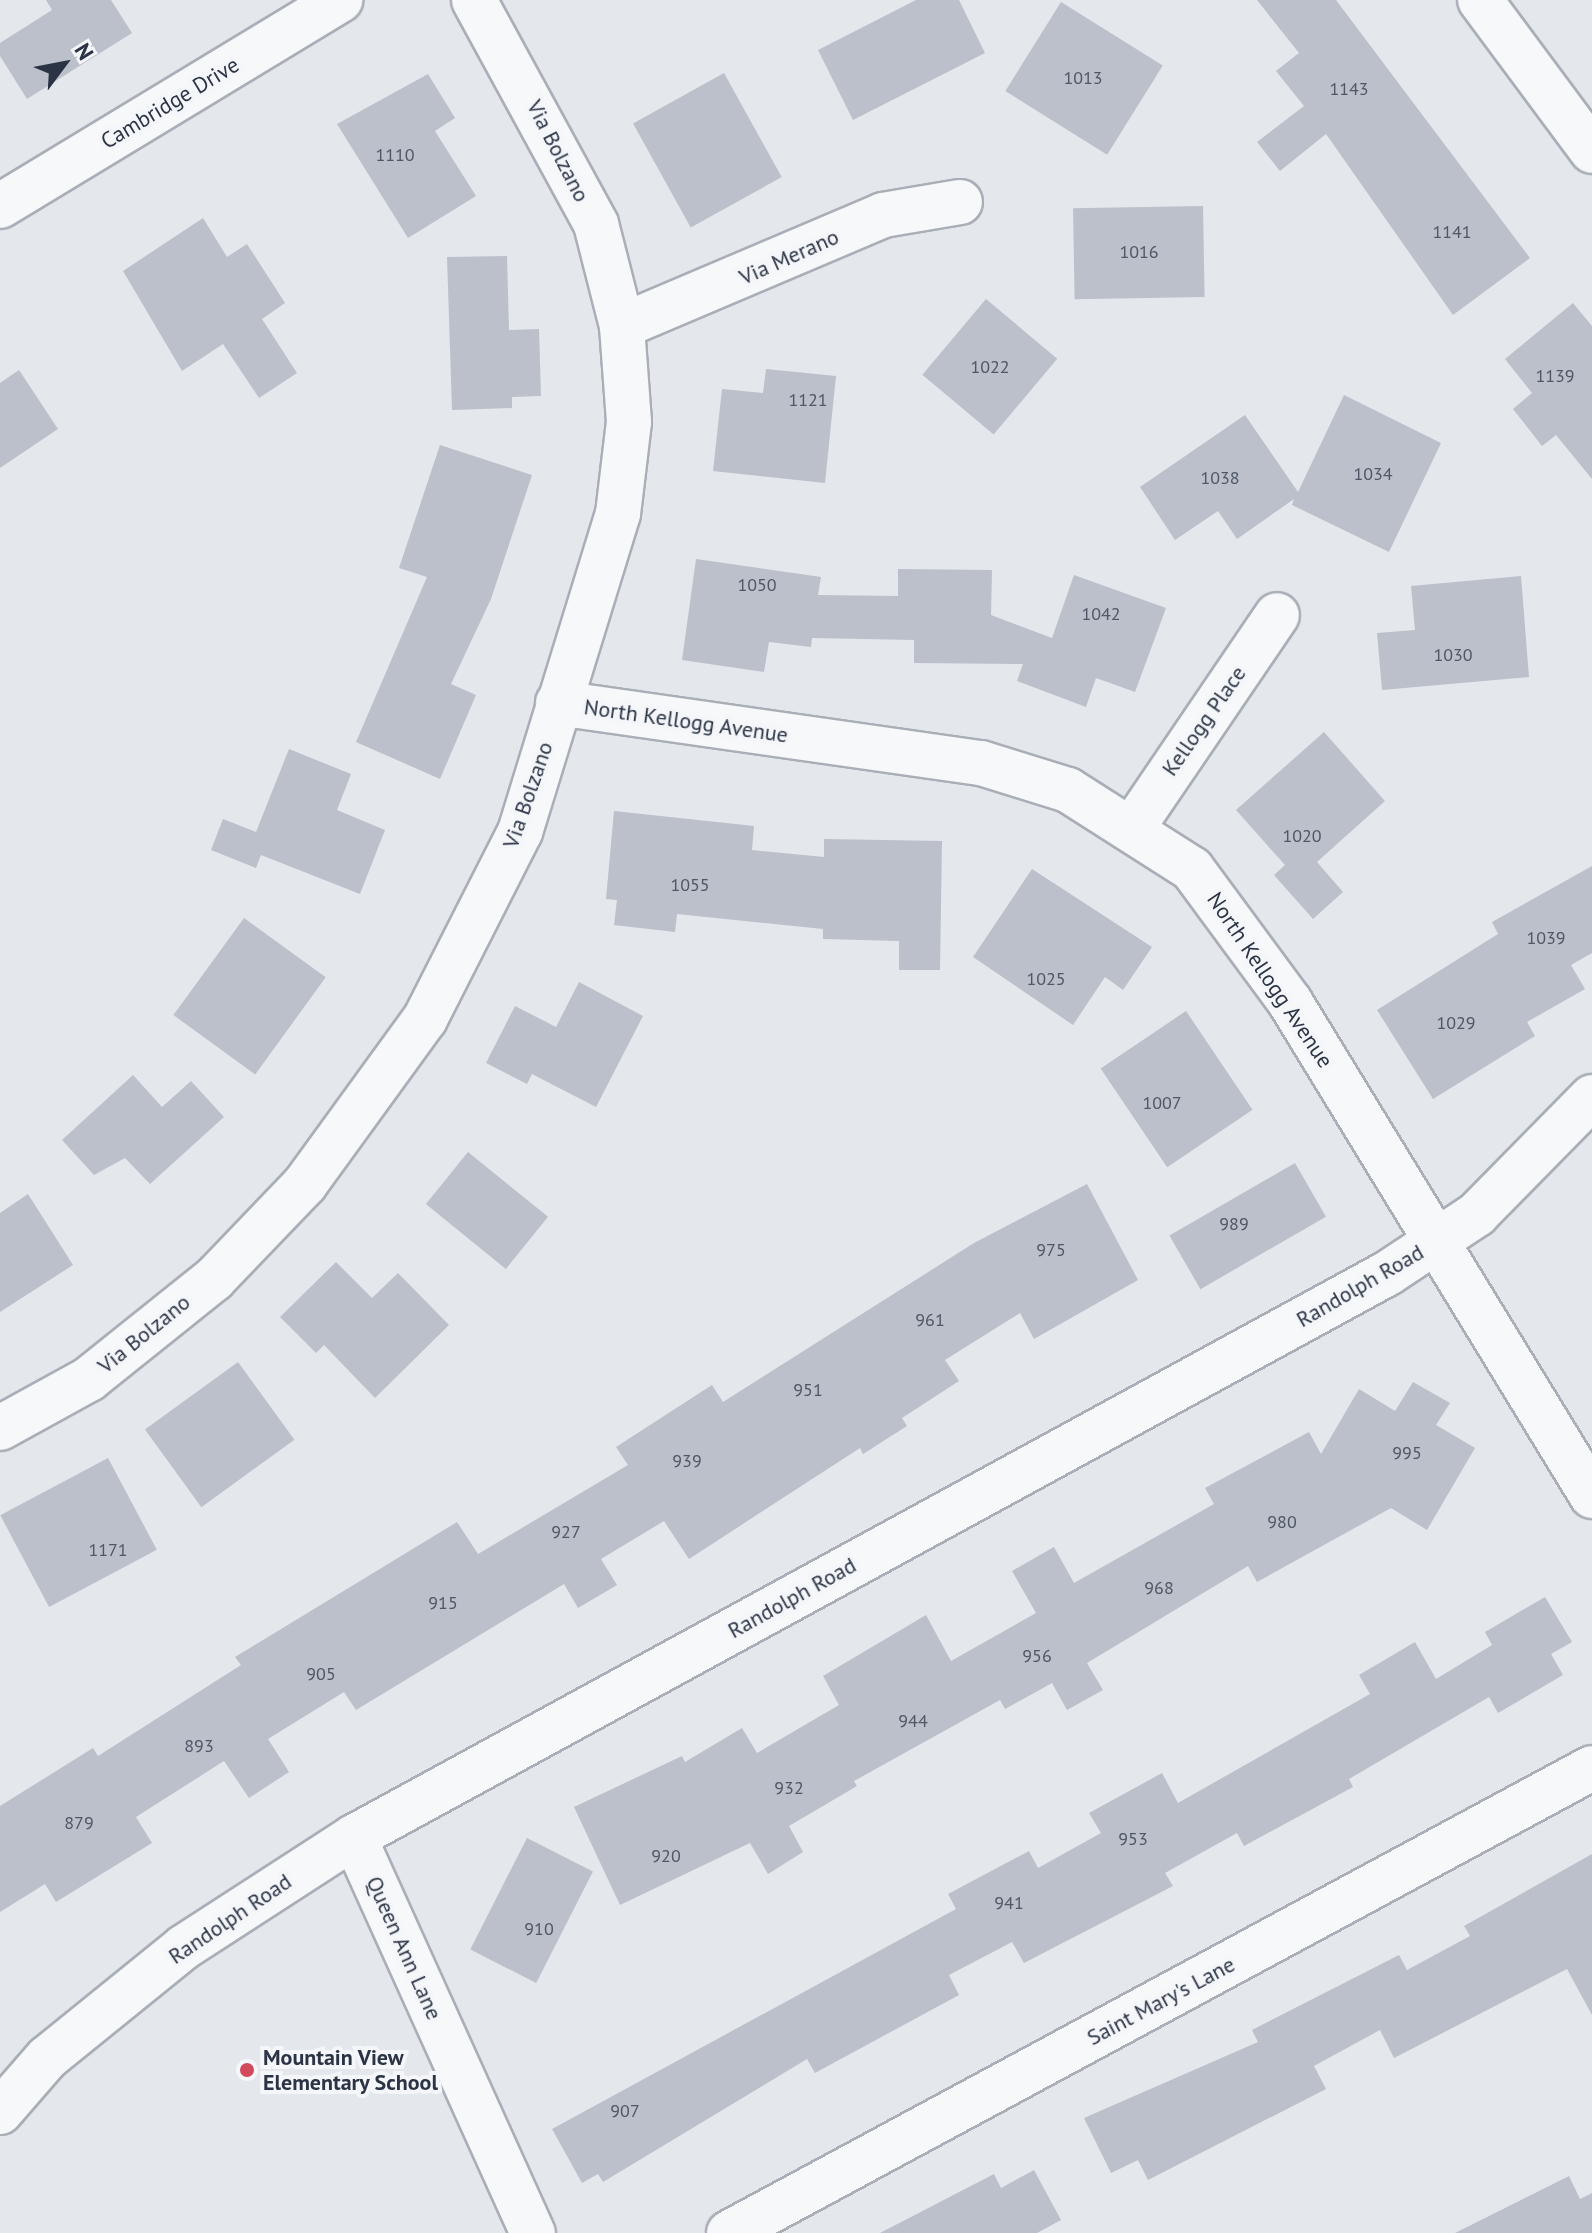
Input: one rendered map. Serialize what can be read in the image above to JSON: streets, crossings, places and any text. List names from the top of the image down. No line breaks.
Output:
{"streets":{"street":["Cambridge Drive","Via Bolzano","Via Merano","North Kellogg Avenue","Kellogg Place","Randolph Road","Queen Ann Lane","Saint Mary's Lane"]},"crossings":[["Via Bolzano","Via Merano"],["Via Bolzano","North Kellogg Avenue"],["North Kellogg Avenue","Kellogg Place"],["North Kellogg Avenue","Randolph Road"],["Randolph Road","Queen Ann Lane"]],"places":["Mountain View Elementary School"],"house_numbers":["1013","1143","1110","1141","1016","1022","1139","1121","1034","1038","1050","1042","1030","1020","1055","1039","1025","1029","1007","989","975","961","951","995","939","980","927","1171","968","915","956","905","944","893","932","879","953","920","941","910","907"],"north":"top right"}
